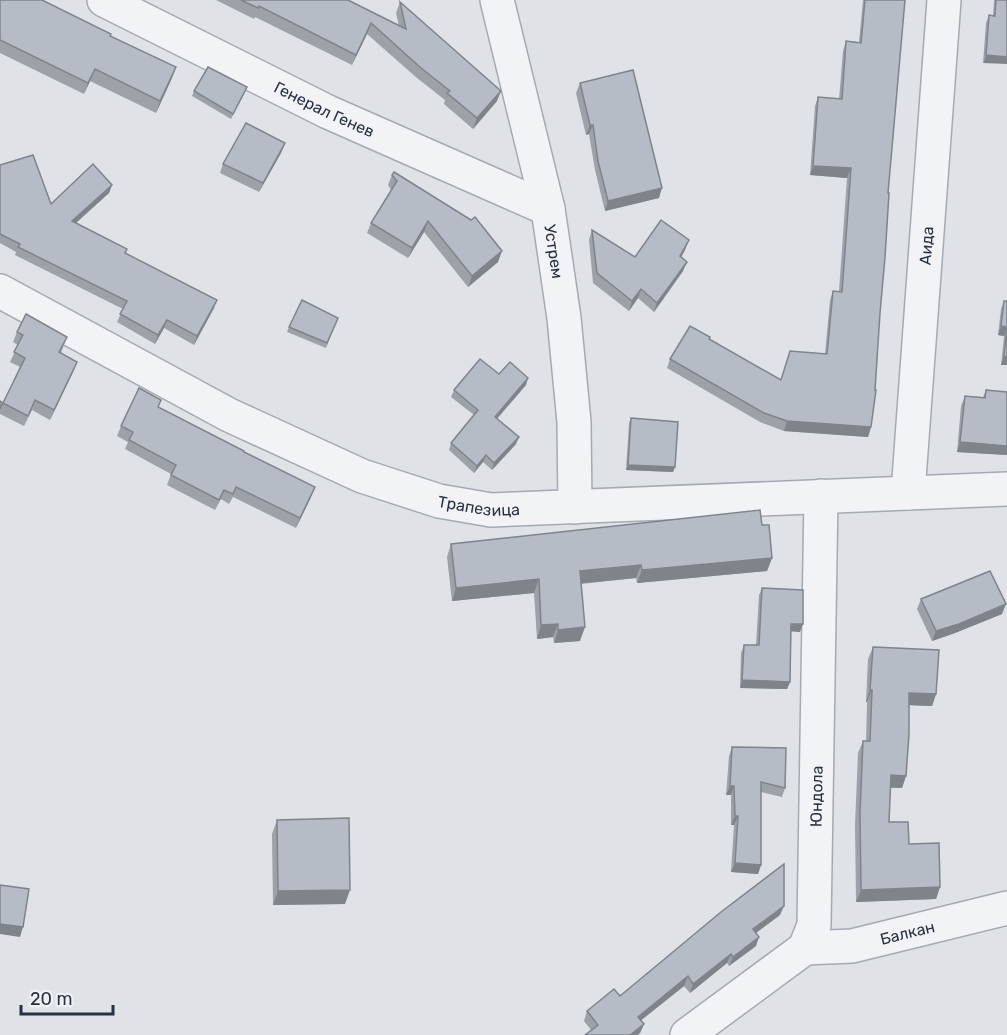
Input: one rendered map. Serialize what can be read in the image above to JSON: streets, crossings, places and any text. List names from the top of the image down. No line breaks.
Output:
{"streets":{"street":["Генерал Генев","Аида","Устрем","Трапезица","Юндола","Балкан"]},"crossings":[["Генерал Генев","Устрем"],["Аида","Трапезица"],["Устрем","Трапезица"],["Трапезица","Юндола"],["Юндола","Балкан"]],"scale_bar":"20 m"}
